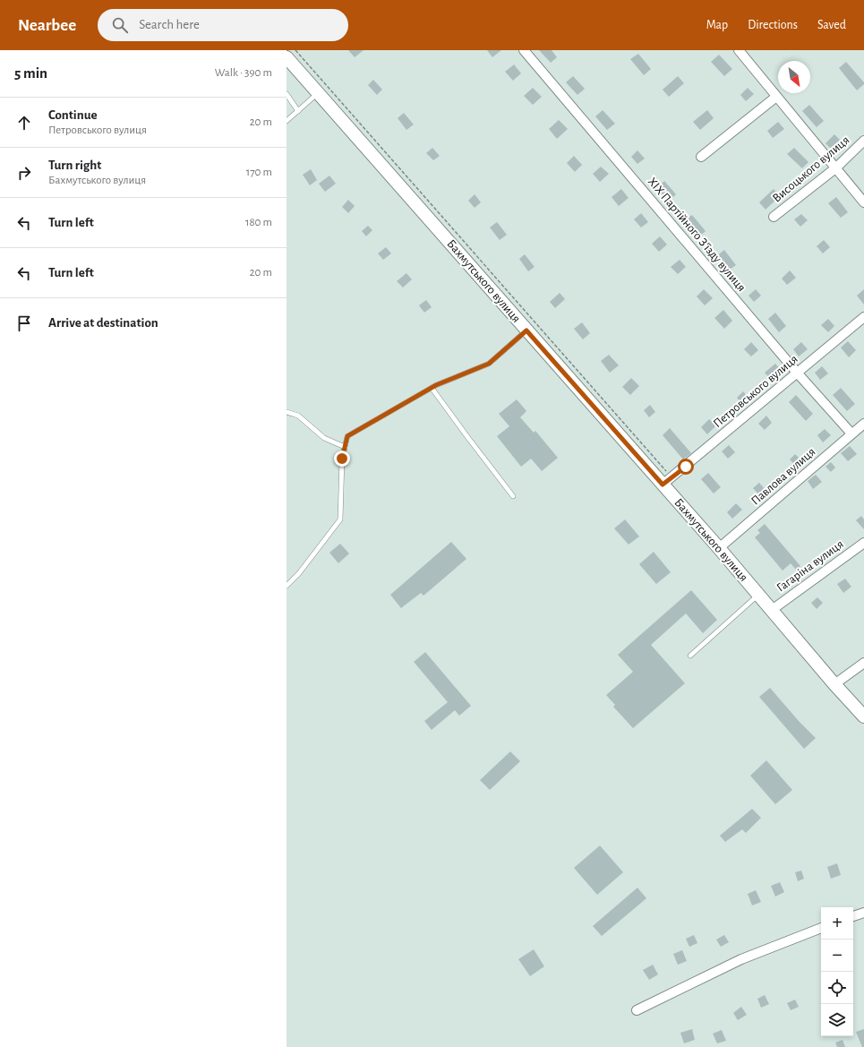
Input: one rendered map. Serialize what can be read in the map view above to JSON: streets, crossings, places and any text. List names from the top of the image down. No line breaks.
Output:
{"streets":{"main road":["Бахмутського вулиця"],"street":["Висоцького вулиця","XIX Партійного З'їзду вулиця","Петровського вулиця","Павлова вулиця","Гагаріна вулиця"]},"crossings":[["XIX Партійного З'їзду вулиця","Петровського вулиця"],["XIX Партійного З'їзду вулиця","Павлова вулиця"],["Бахмутського вулиця","Петровського вулиця"],["Бахмутського вулиця","Павлова вулиця"],["Бахмутського вулиця","Гагаріна вулиця"]],"north":"bottom right","page":{"header":"Nearbee","search":"Search here","nav":["Map","Directions","Saved"],"heading":["5 min","Walk · 390 m"],"list":[["Continue","Петровського вулиця","20 m"],["Turn right","Бахмутського вулиця","170 m"],["Turn left","180 m"],["Turn left","20 m"],"Arrive at destination"],"map_buttons":["+","−"]}}
